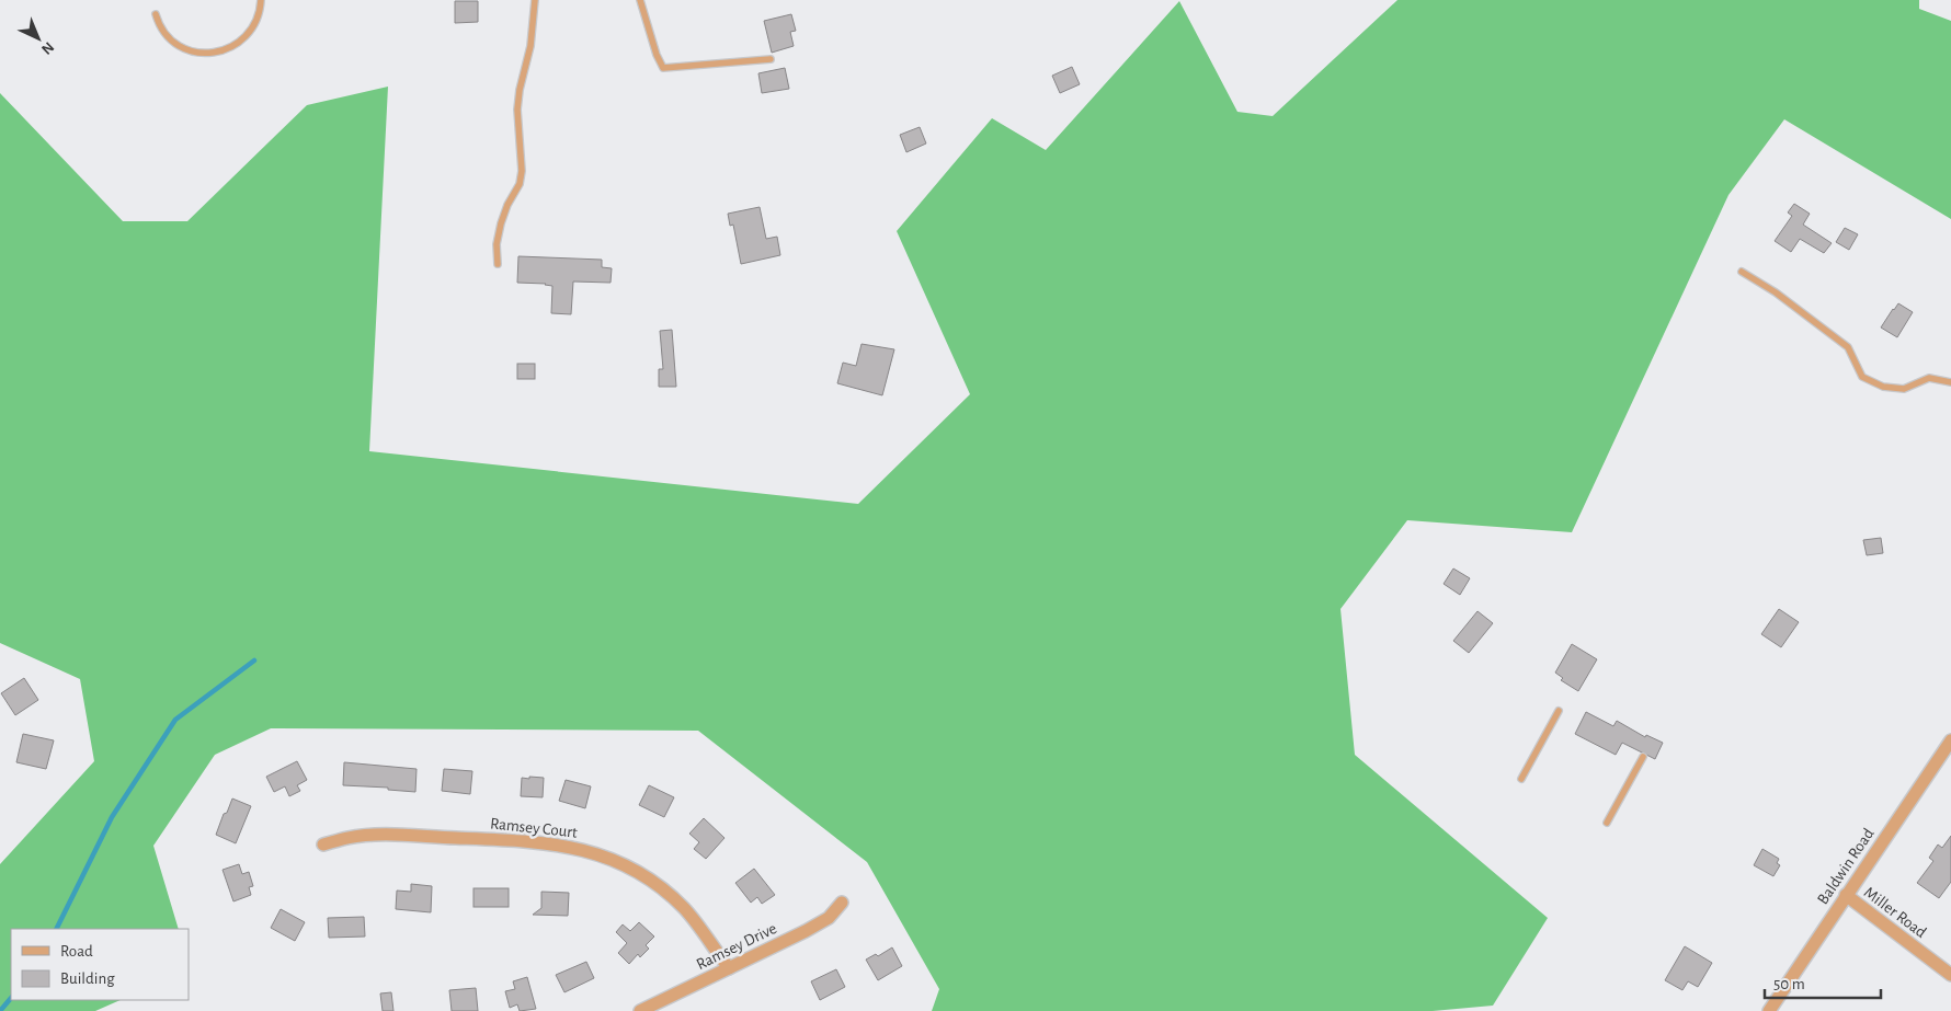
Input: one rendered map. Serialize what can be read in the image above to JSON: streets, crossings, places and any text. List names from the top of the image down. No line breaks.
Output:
{"streets":{"street":["Ramsey Court","Baldwin Road","Miller Road","Ramsey Drive"]},"crossings":[["Ramsey Court","Ramsey Drive"],["Baldwin Road","Miller Road"]],"legend":["Road","Building"],"scale_bar":"50 m","north":"bottom right"}
